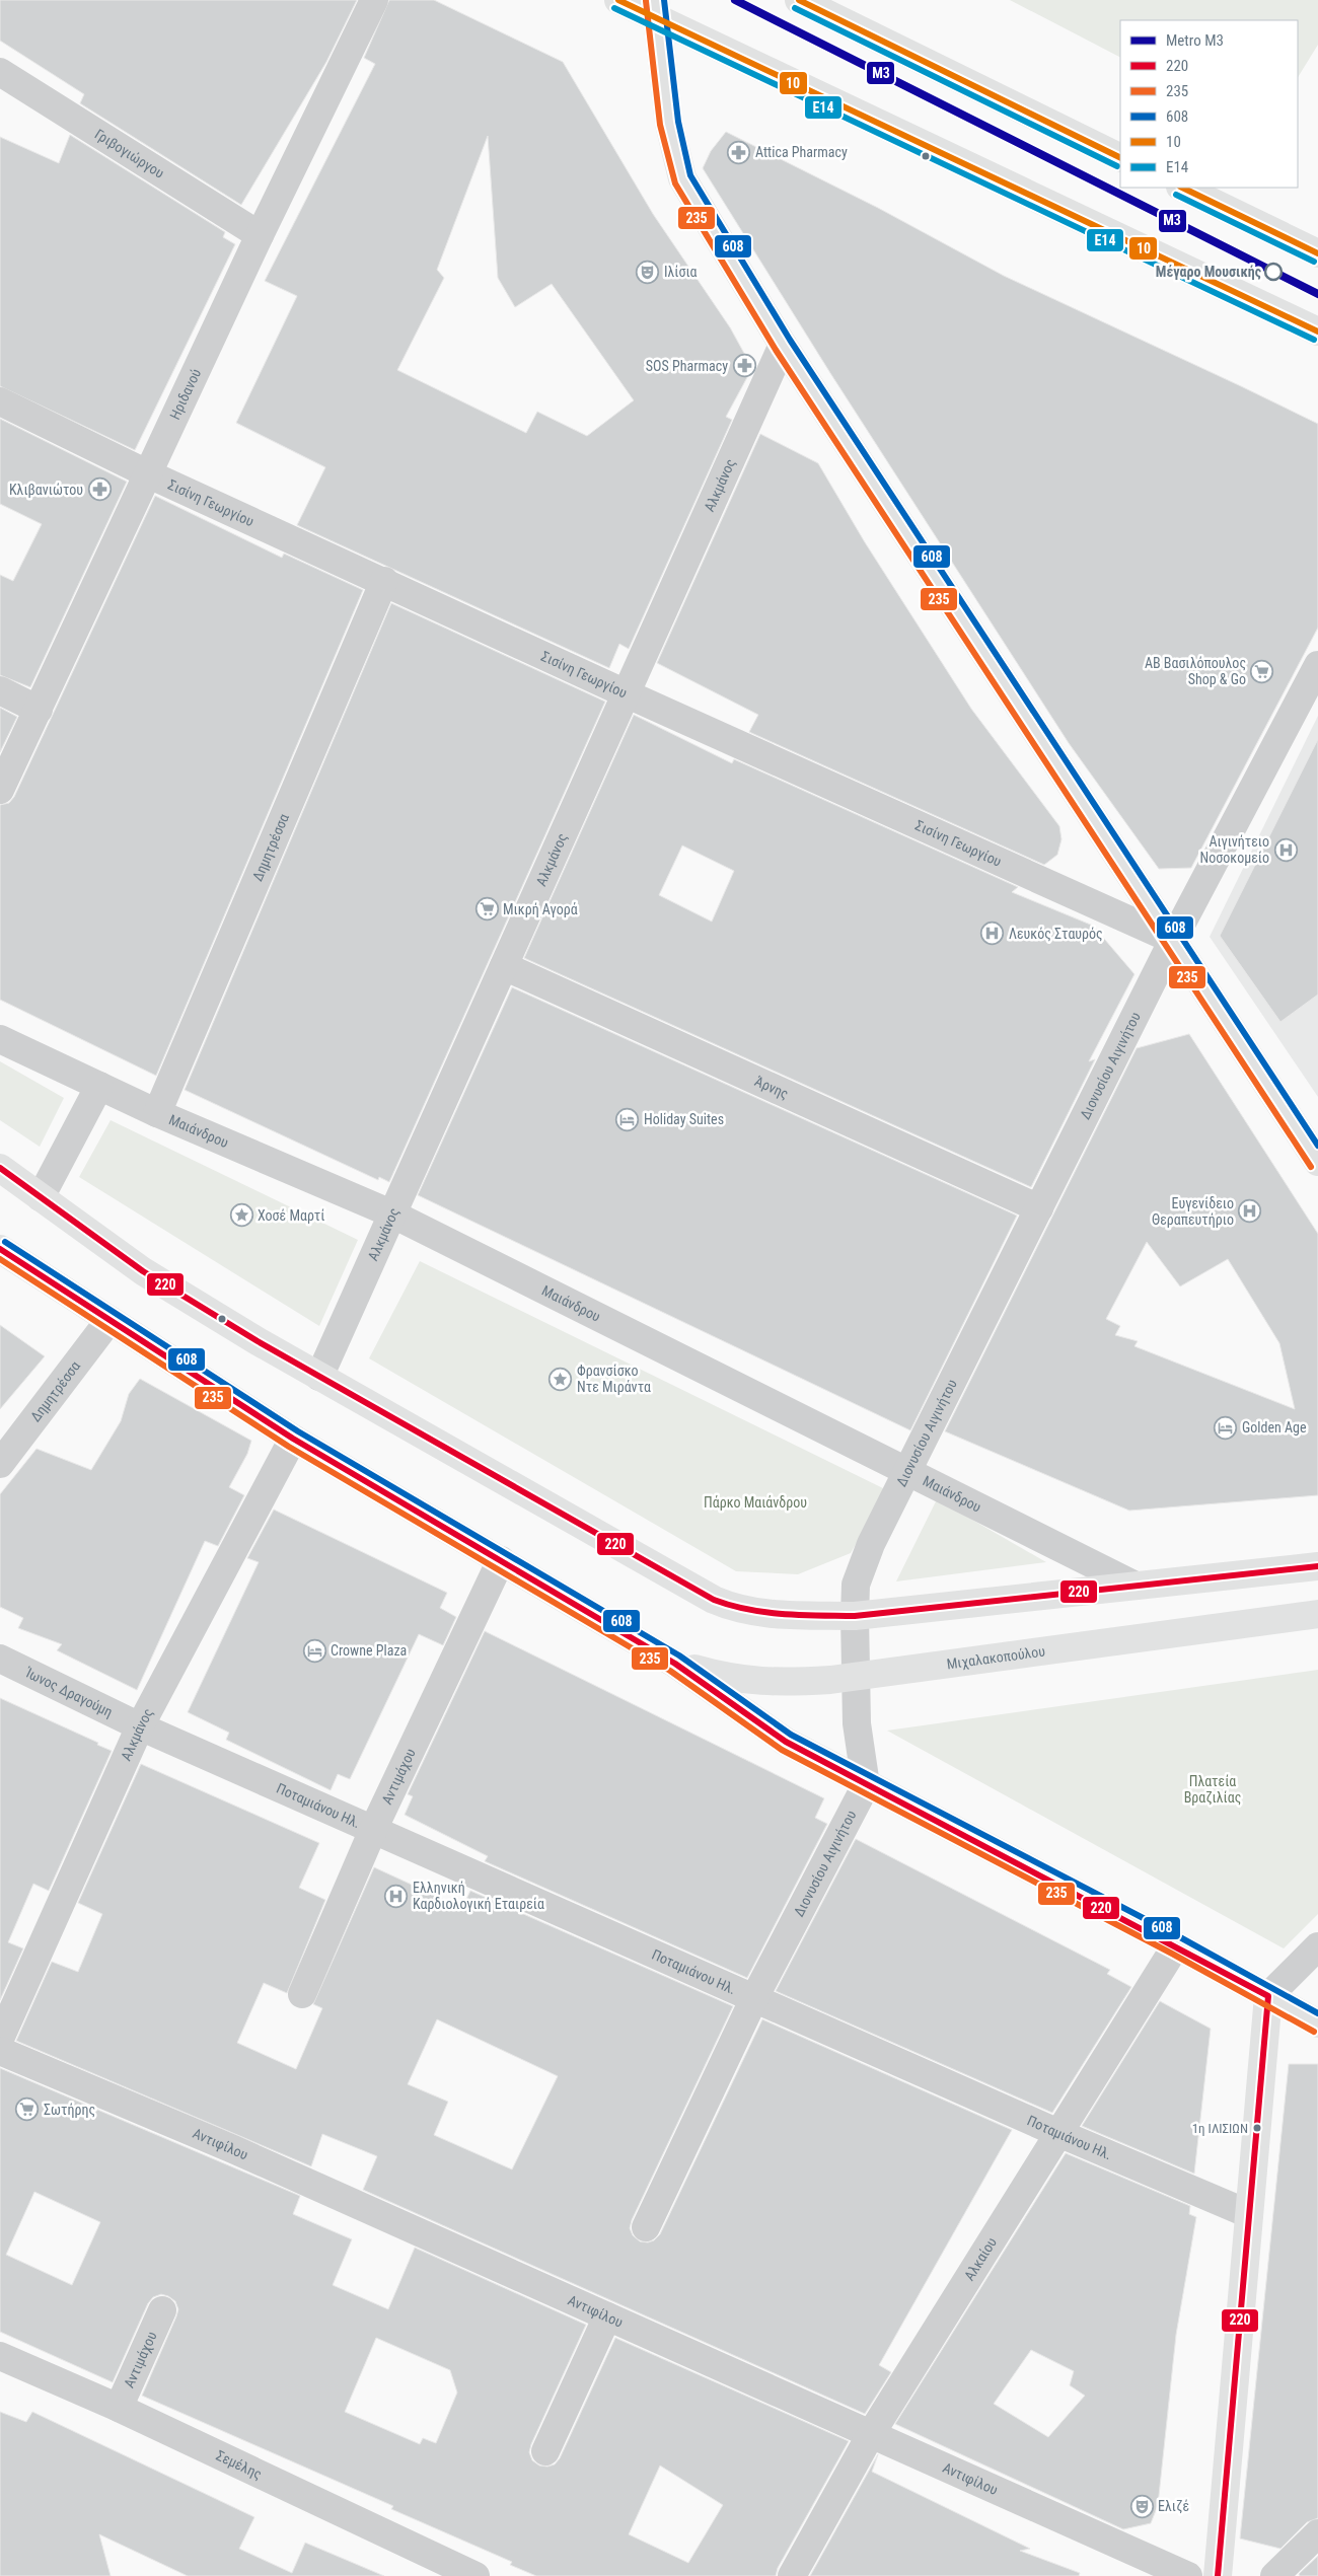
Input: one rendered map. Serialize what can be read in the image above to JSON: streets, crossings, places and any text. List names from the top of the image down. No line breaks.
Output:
{"streets":{"main road":["Μιχαλακοπούλου"],"street":["Γριβογιώργου","Ηριδανού","Αλκμάνος","Σισίνη Γεωργίου","Δημητρέσσα","Διονυσίου Αιγινήτου","Άρνης","Μαιάνδρου","Ίωνος Δραγούμη","Αντιμάχου","Ποταμιάνου Ηλ.","Αντιφίλου","Αλκαίου","Σεμέλης"]},"crossings":[["Γριβογιώργου","Ηριδανού"],["Ηριδανού","Σισίνη Γεωργίου"],["Αλκμάνος","Σισίνη Γεωργίου"],["Αλκμάνος","Άρνης"],["Αλκμάνος","Μαιάνδρου"],["Αλκμάνος","Μιχαλακοπούλου"],["Αλκμάνος","Ίωνος Δραγούμη"],["Αλκμάνος","Ποταμιάνου Ηλ."],["Σισίνη Γεωργίου","Δημητρέσσα"],["Σισίνη Γεωργίου","Διονυσίου Αιγινήτου"],["Δημητρέσσα","Μαιάνδρου"],["Δημητρέσσα","Μιχαλακοπούλου"],["Διονυσίου Αιγινήτου","Άρνης"],["Διονυσίου Αιγινήτου","Μαιάνδρου"],["Διονυσίου Αιγινήτου","Μιχαλακοπούλου"],["Διονυσίου Αιγινήτου","Ποταμιάνου Ηλ."],["Μιχαλακοπούλου","Αντιμάχου"],["Μιχαλακοπούλου","Αλκαίου"],["Ίωνος Δραγούμη","Ποταμιάνου Ηλ."],["Αντιμάχου","Ποταμιάνου Ηλ."],["Αντιμάχου","Σεμέλης"],["Ποταμιάνου Ηλ.","Αλκαίου"],["Αντιφίλου","Αλκαίου"]],"parks":["Πάρκο Μαιάνδρου","Πλατεία Βραζιλίας"],"places":{"pharmacy":["Attica Pharmacy","SOS Pharmacy","Κλιβανιώτου"],"theatre":["Ιλίσια","Ελιζέ"],"other":["Μέγαρο Μουσικής","1η ΙΛΙΣΙΩΝ"],"supermarket":["ΑΒ Βασιλόπουλος Shop & Go","Μικρή Αγορά","Σωτήρης"],"hospital":["Αιγινήτειο Νοσοκομείο","Λευκός Σταυρός","Ευγενίδειο Θεραπευτήριο","Ελληνική Καρδιολογική Εταιρεία"],"hotel":["Holiday Suites","Golden Age","Crowne Plaza"],"place":["Χοσέ Μαρτί","Φρανσίσκο Ντε Μιράντα"]},"lines":["metro line Μ3","transit line 608","transit line 10","transit line 235","transit line Ε14","transit line 220"],"legend":["Metro Μ3","220","235","608","10","Ε14"]}
